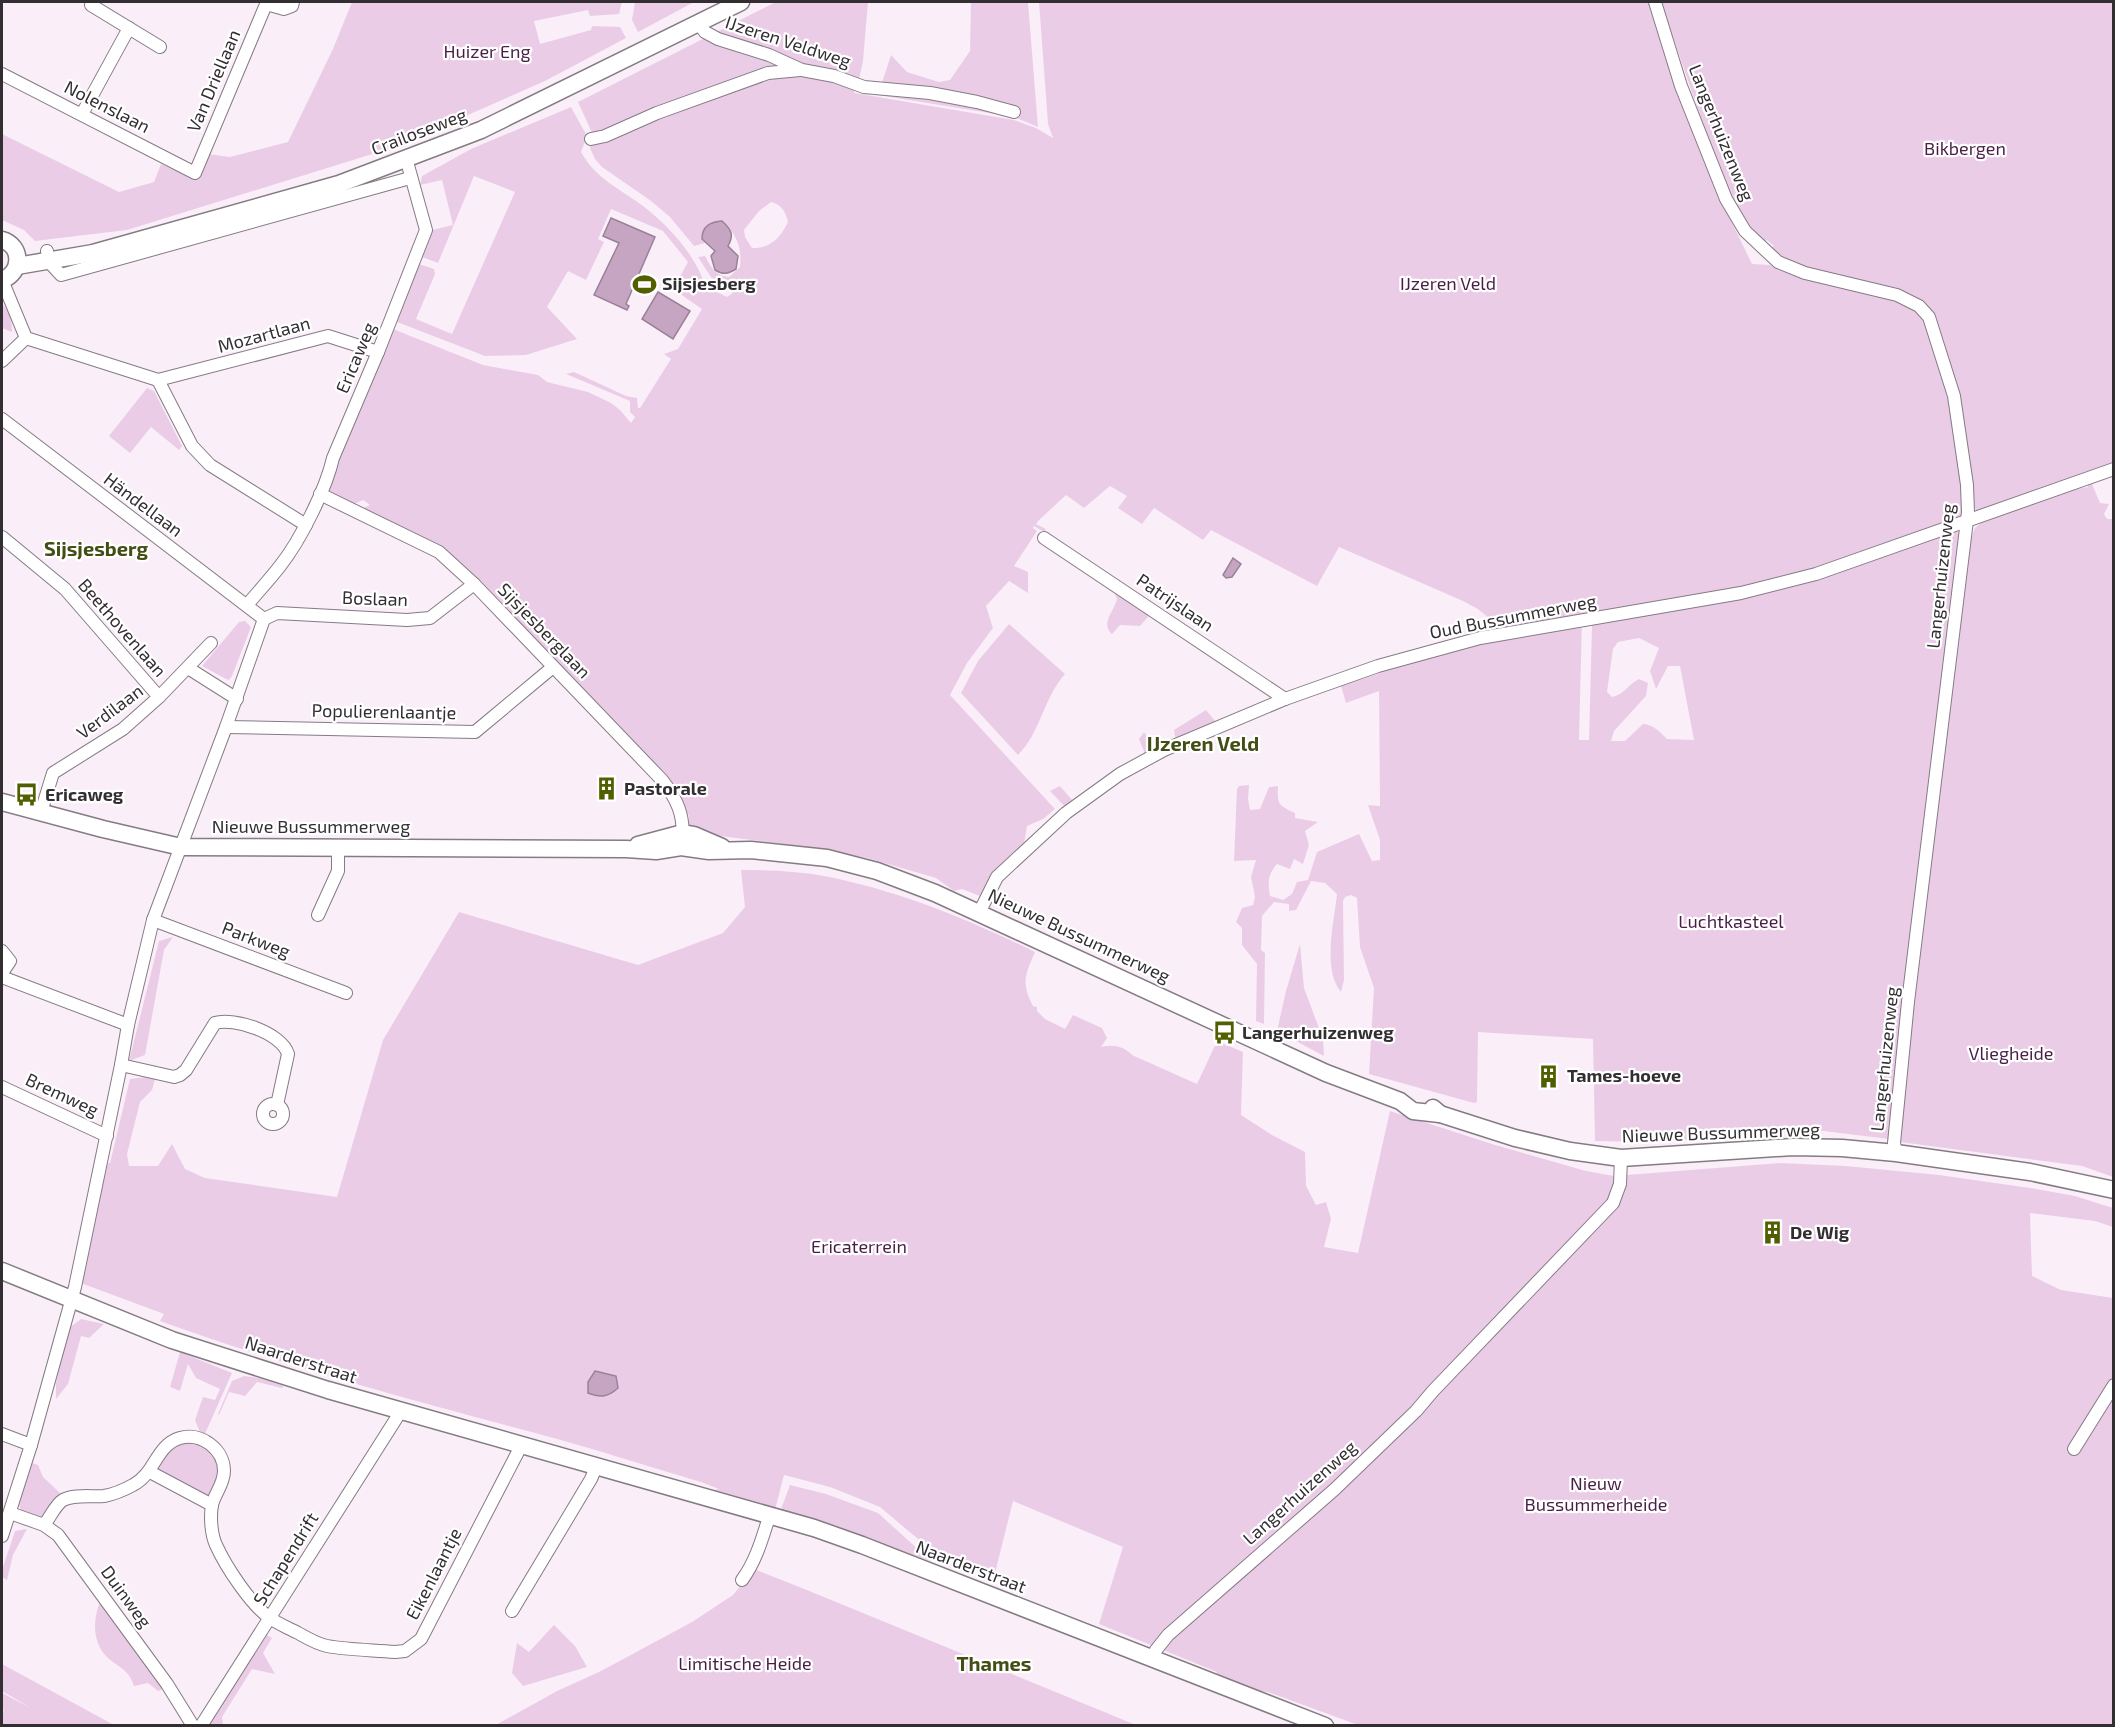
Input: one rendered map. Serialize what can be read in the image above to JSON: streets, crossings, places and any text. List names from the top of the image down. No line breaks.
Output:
{"streets":{"main road":["Crailoseweg","Nieuwe Bussummerweg","Naarderstraat"],"street":["IJzeren Veldweg","Van Driellaan","Nolenslaan","Langerhuizenweg","Mozartlaan","Ericaweg","Händellaan","Boslaan","Patrijslaan","Oud Bussummerweg","Beethovenlaan","Sijsjesberglaan","Verdilaan","Populierenlaantje","Parkweg","Bremweg","Schapendrift","Eikenlaantje","Duinweg"]},"crossings":[["IJzeren Veldweg","Crailoseweg"],["Van Driellaan","Nolenslaan"],["Crailoseweg","Ericaweg"],["Langerhuizenweg","Oud Bussummerweg"],["Langerhuizenweg","Nieuwe Bussummerweg"],["Langerhuizenweg","Naarderstraat"],["Mozartlaan","Ericaweg"],["Ericaweg","Händellaan"],["Ericaweg","Sijsjesberglaan"],["Händellaan","Boslaan"],["Boslaan","Sijsjesberglaan"],["Patrijslaan","Oud Bussummerweg"],["Oud Bussummerweg","Nieuwe Bussummerweg"],["Beethovenlaan","Verdilaan"],["Sijsjesberglaan","Populierenlaantje"],["Sijsjesberglaan","Nieuwe Bussummerweg"],["Verdilaan","Nieuwe Bussummerweg"],["Naarderstraat","Schapendrift"],["Naarderstraat","Eikenlaantje"],["Schapendrift","Eikenlaantje"]],"districts":["Sijsjesberg","IJzeren Veld","Thames"],"parks":["Huizer Eng","Bikbergen","IJzeren Veld","Luchtkasteel","Vliegheide","Ericaterrein","Nieuw Bussummerheide","Limitische Heide"],"places":{"sports":["Sijsjesberg"],"building":["Pastorale","Tames-hoeve","De Wig"],"bus stop":["Ericaweg","Langerhuizenweg"]}}
